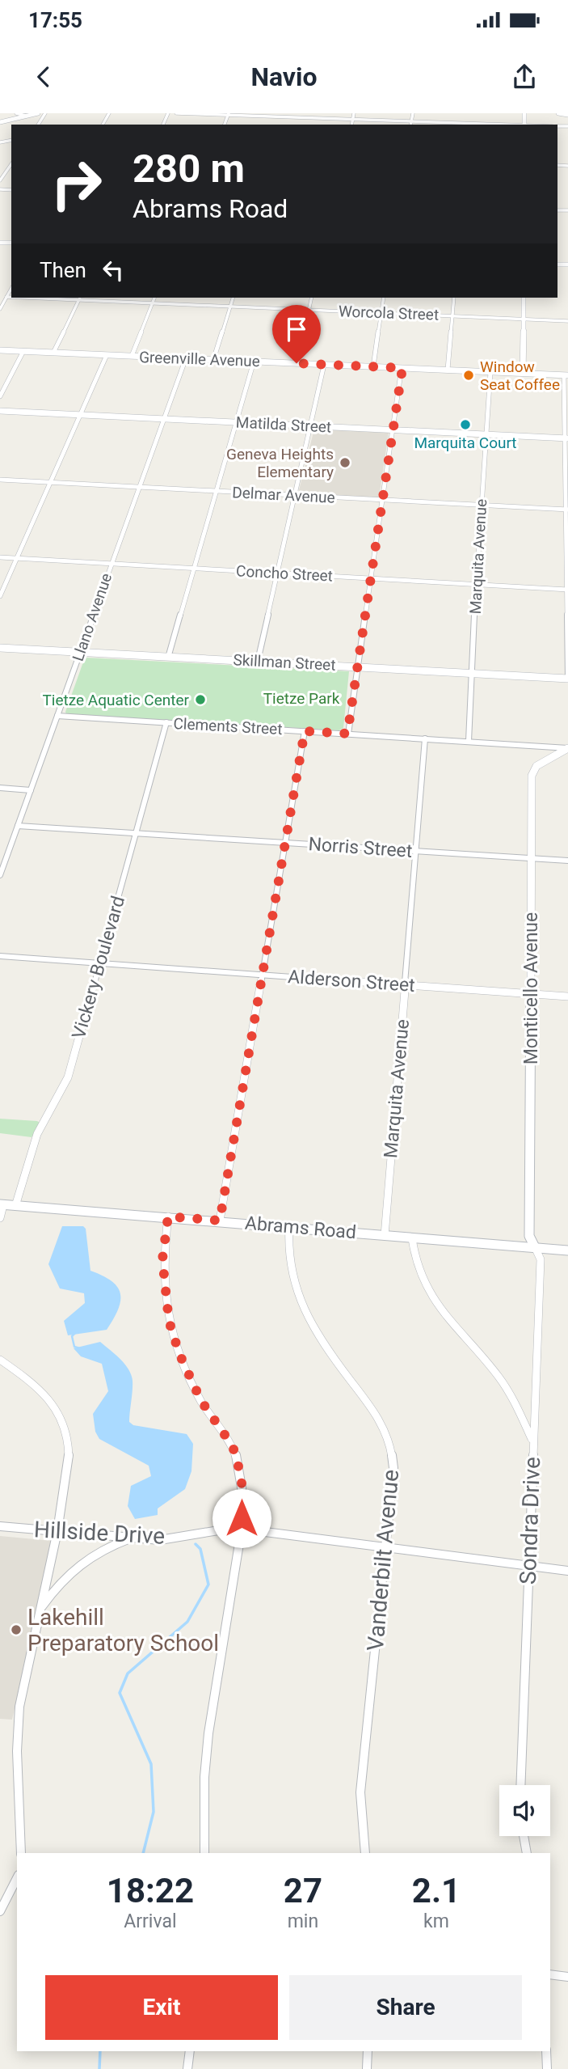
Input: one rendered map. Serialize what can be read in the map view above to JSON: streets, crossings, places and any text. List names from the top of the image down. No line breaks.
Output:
{"streets":{"street":["Worcola Street","Greenville Avenue","Matilda Street","Delmar Avenue","Marquita Avenue","Concho Street","Llano Avenue","Skillman Street","Clements Street","Norris Street","Vickery Boulevard","Alderson Street","Monticello Avenue","Abrams Road","Sondra Drive","Hillside Drive","Vanderbilt Avenue"]},"crossings":[["Greenville Avenue","Marquita Avenue"],["Greenville Avenue","Llano Avenue"],["Matilda Street","Marquita Avenue"],["Matilda Street","Llano Avenue"],["Delmar Avenue","Marquita Avenue"],["Delmar Avenue","Llano Avenue"],["Marquita Avenue","Concho Street"],["Marquita Avenue","Skillman Street"],["Marquita Avenue","Clements Street"],["Marquita Avenue","Norris Street"],["Marquita Avenue","Alderson Street"],["Marquita Avenue","Abrams Road"],["Concho Street","Llano Avenue"],["Llano Avenue","Skillman Street"],["Llano Avenue","Clements Street"],["Llano Avenue","Norris Street"],["Clements Street","Vickery Boulevard"],["Clements Street","Monticello Avenue"],["Norris Street","Vickery Boulevard"],["Norris Street","Monticello Avenue"],["Vickery Boulevard","Alderson Street"],["Vickery Boulevard","Abrams Road"],["Alderson Street","Monticello Avenue"],["Monticello Avenue","Abrams Road"],["Monticello Avenue","Sondra Drive"],["Abrams Road","Sondra Drive"],["Abrams Road","Vanderbilt Avenue"],["Sondra Drive","Hillside Drive"],["Hillside Drive","Vanderbilt Avenue"]],"parks":["Tietze Park"],"places":["Window Seat Coffee","Marquita Court","Geneva Heights Elementary","Tietze Aquatic Center","Lakehill Preparatory School"],"page":{"status":"17:55","header":"Navio","turn":["280 m","Abrams Road"],"then":"Then","eta":["18:22","Arrival","27","min","2.1","km"],"buttons":["Exit","Share"]}}
